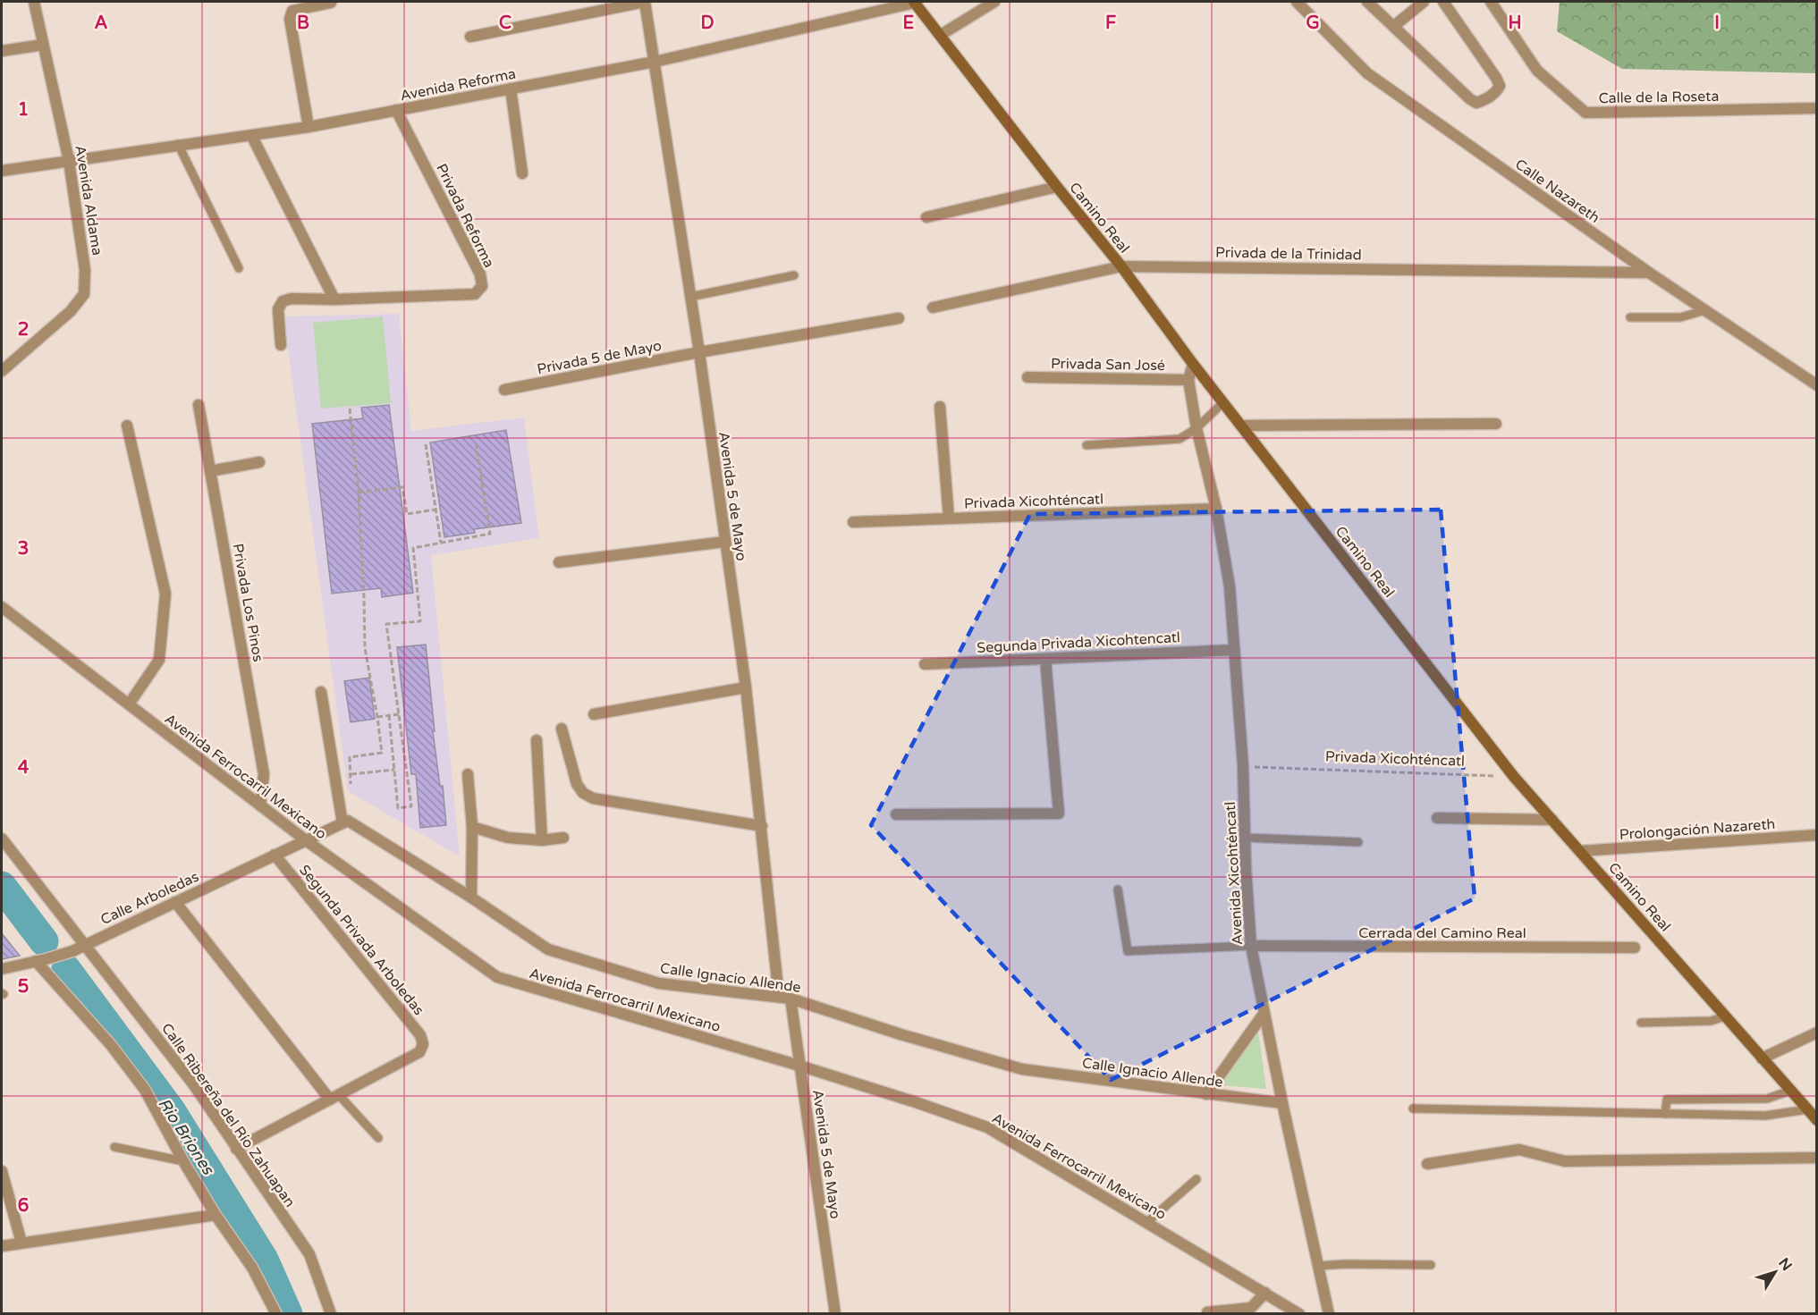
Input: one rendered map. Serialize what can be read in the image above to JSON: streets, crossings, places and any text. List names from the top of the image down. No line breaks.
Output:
{"streets":{"main road":["Camino Real"],"street":["Avenida Reforma","Calle de la Roseta","Calle Nazareth","Avenida Aldama","Privada Reforma","Privada de la Trinidad","Privada 5 de Mayo","Privada San José","Avenida 5 de Mayo","Privada Xicohténcatl","Privada Los Pinos","Segunda Privada Xicohtencatl","Avenida Ferrocarril Mexicano","Prolongación Nazareth","Avenida Xicohténcatl","Calle Arboledas","Cerrada del Camino Real","Segunda Privada Arboledas","Calle Ignacio Allende","Calle Ribereña del Río Zahuapan"]},"crossings":[["Avenida Reforma","Avenida Aldama"],["Avenida Reforma","Privada Reforma"],["Avenida Reforma","Camino Real"],["Avenida Reforma","Avenida 5 de Mayo"],["Calle Nazareth","Privada de la Trinidad"],["Camino Real","Privada de la Trinidad"],["Camino Real","Privada Xicohténcatl"],["Camino Real","Prolongación Nazareth"],["Camino Real","Avenida Xicohténcatl"],["Privada 5 de Mayo","Avenida 5 de Mayo"],["Privada San José","Avenida Xicohténcatl"],["Avenida 5 de Mayo","Avenida Ferrocarril Mexicano"],["Avenida 5 de Mayo","Calle Ignacio Allende"],["Privada Xicohténcatl","Avenida Xicohténcatl"],["Privada Los Pinos","Avenida Ferrocarril Mexicano"],["Segunda Privada Xicohtencatl","Avenida Xicohténcatl"],["Avenida Ferrocarril Mexicano","Calle Arboledas"],["Avenida Xicohténcatl","Cerrada del Camino Real"],["Avenida Xicohténcatl","Calle Ignacio Allende"],["Calle Arboledas","Segunda Privada Arboledas"],["Calle Arboledas","Calle Ribereña del Río Zahuapan"]],"water":["Rio Briones"],"north":"top right","grid":{"columns":["A","B","C","D","E","F","G","H","I"],"rows":["1","2","3","4","5","6"]}}
